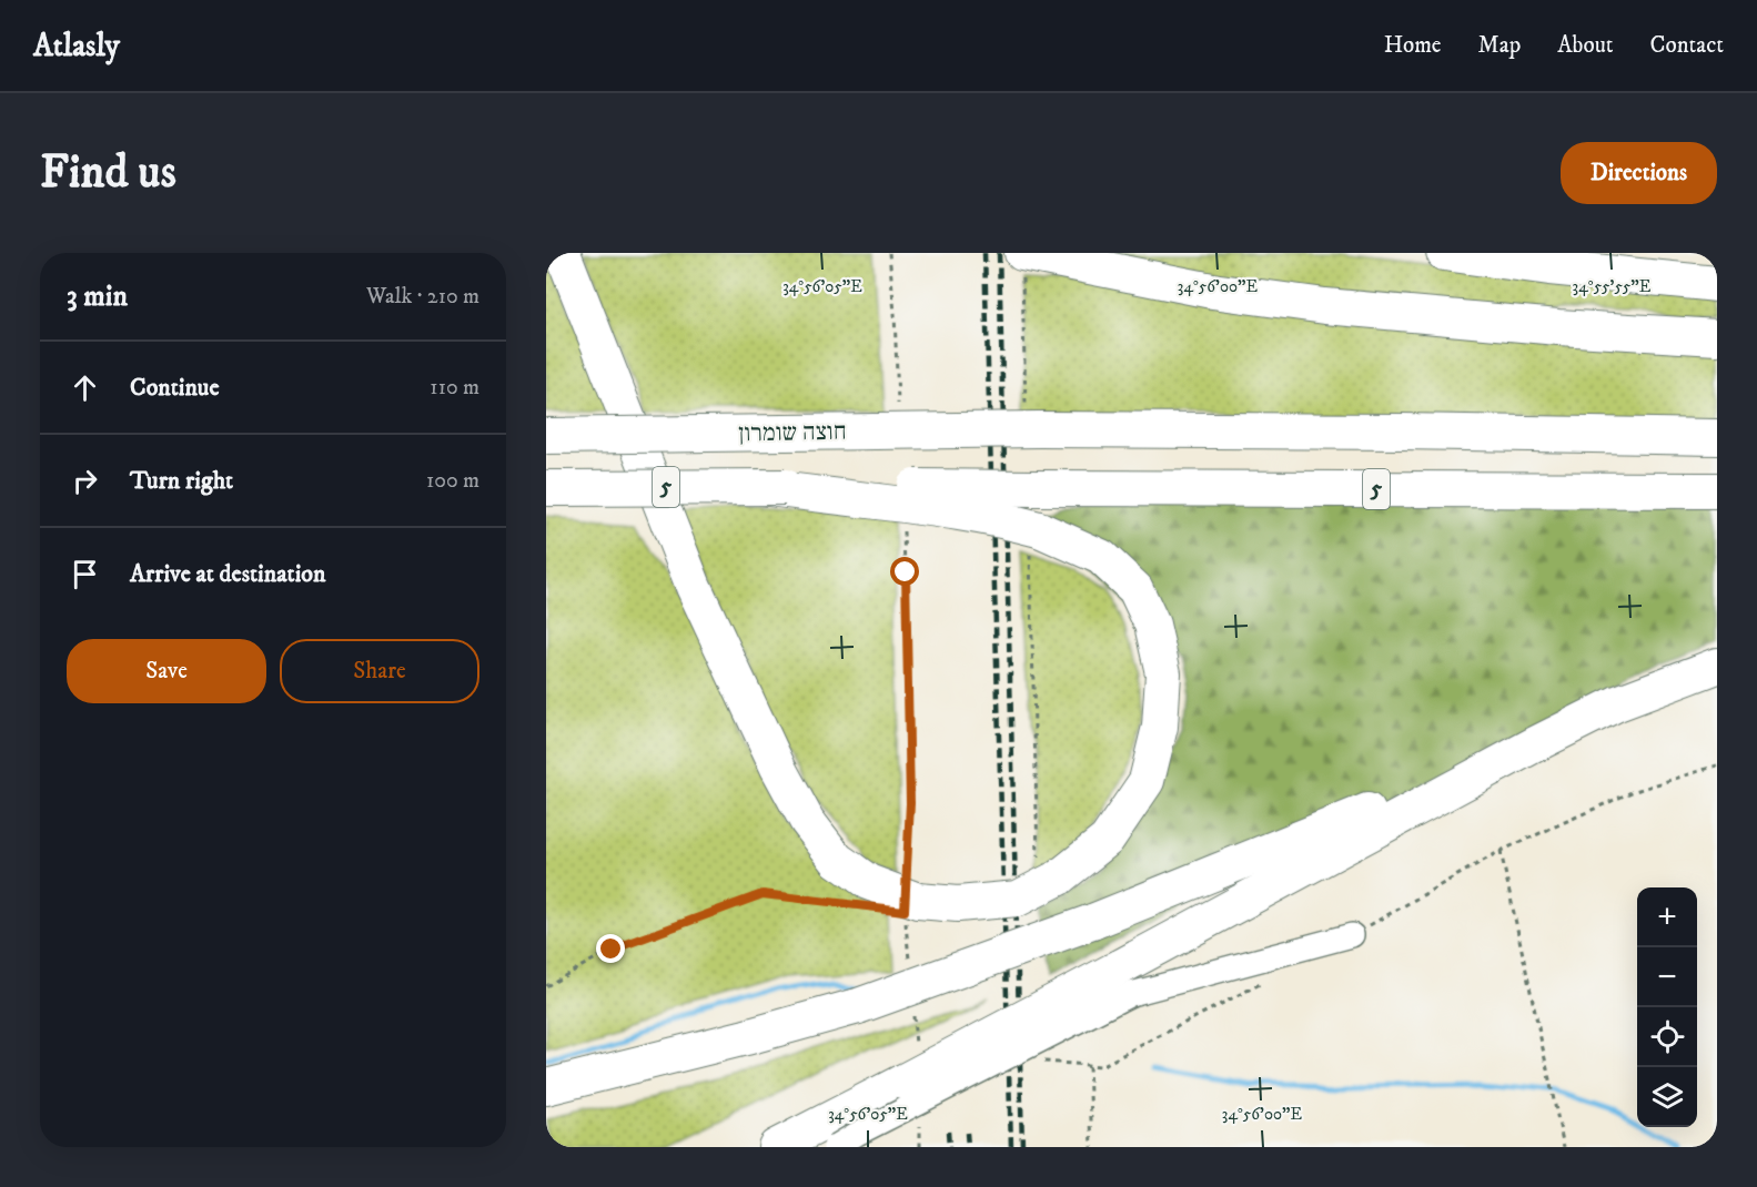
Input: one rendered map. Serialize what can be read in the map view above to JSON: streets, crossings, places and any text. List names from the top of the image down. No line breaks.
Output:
{"streets":{"highway":["חוצה שומרון","5"]},"crossings":[["חוצה שומרון","5"]],"page":{"header":"Atlasly","nav":["Home","Map","About","Contact"],"buttons":["Directions",["Save","Share"]],"title":"Find us","heading":["3 min","Walk · 210 m"],"list":[["Continue","110 m"],["Turn right","100 m"],"Arrive at destination"],"map_buttons":["+","−"]},"coordinates":["34°56'05\"E","34°56'00\"E","34°55'55\"E"]}
